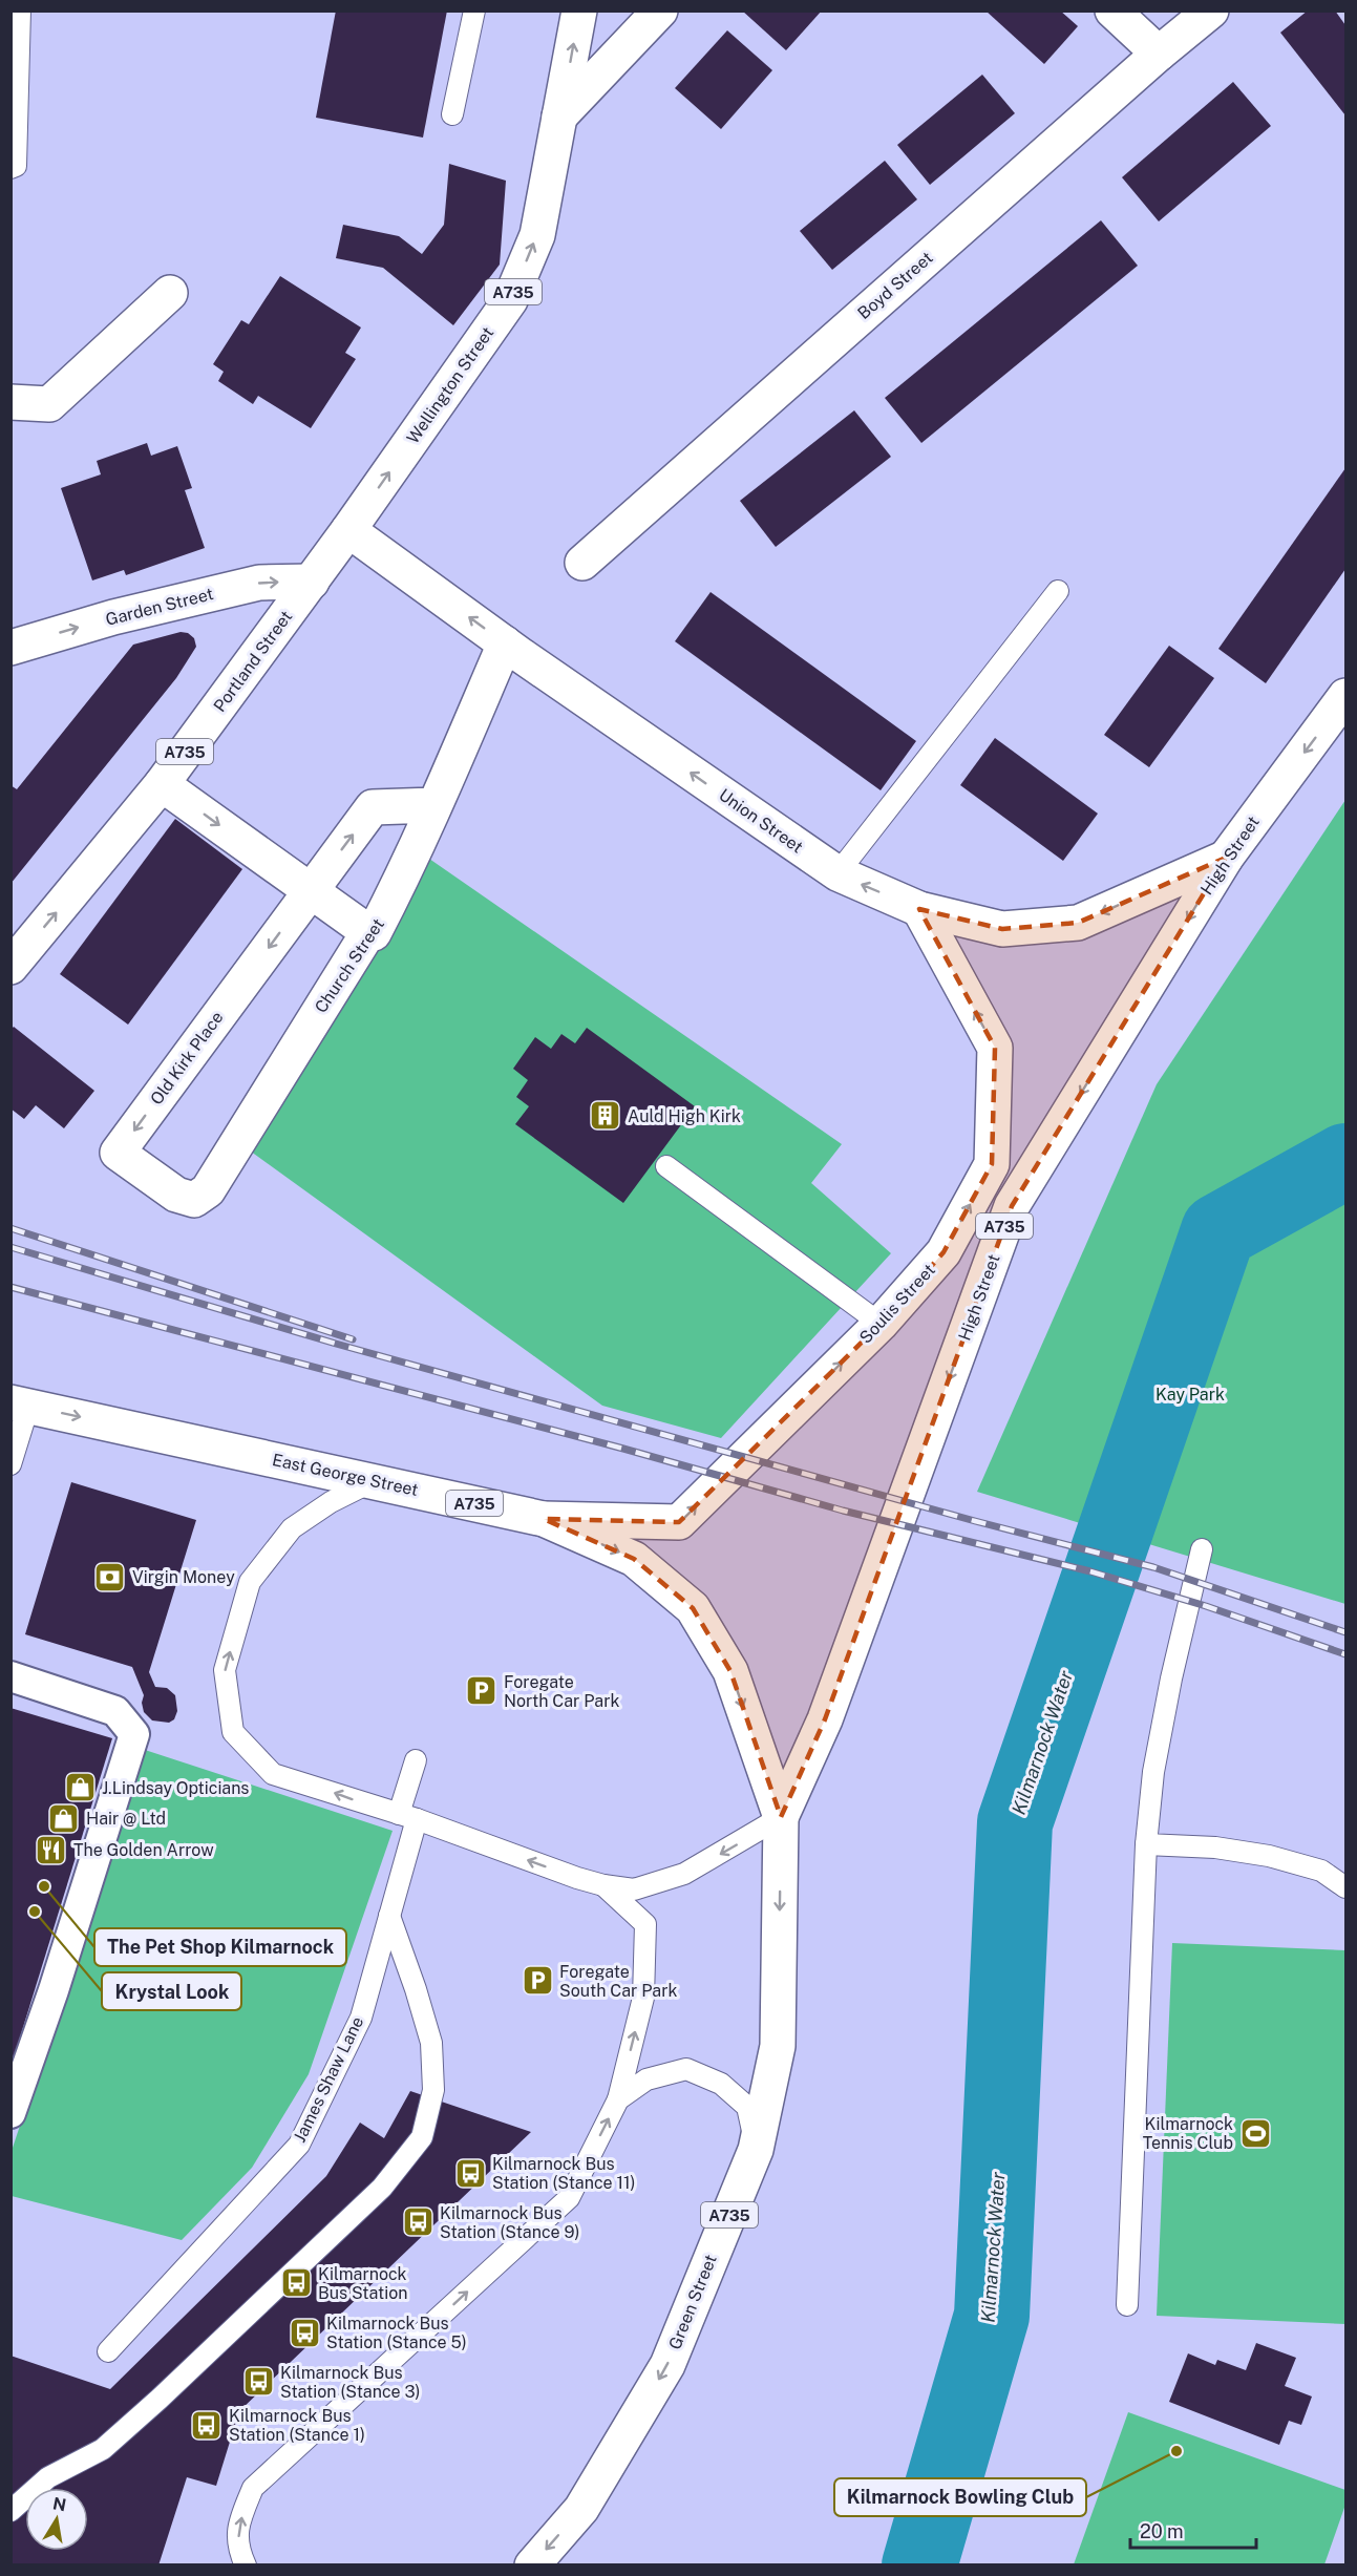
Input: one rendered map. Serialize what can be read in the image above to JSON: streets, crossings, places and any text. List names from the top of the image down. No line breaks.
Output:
{"streets":{"street":["Boyd Street","A735","Wellington Street","Garden Street","Portland Street","Union Street","High Street","Church Street","Old Kirk Place","Soulis Street","East George Street","Green Street"],"lane":["James Shaw Lane"]},"crossings":[["Wellington Street","Portland Street"],["Wellington Street","Union Street"],["Garden Street","Portland Street"],["Portland Street","Union Street"],["Union Street","High Street"],["Union Street","Church Street"],["Union Street","Soulis Street"],["High Street","East George Street"],["High Street","Green Street"],["Church Street","Old Kirk Place"],["Soulis Street","East George Street"],["East George Street","Green Street"]],"one_way":["Wellington Street","Garden Street","Portland Street","Union Street","High Street","Soulis Street","East George Street","Green Street"],"water":["Kilmarnock Water"],"parks":["Kay Park"],"places":{"building":["Auld High Kirk"],"bank":["Virgin Money"],"parking":["Foregate North Car Park","Foregate South Car Park"],"shop":["J.Lindsay Opticians","Hair @ Ltd"],"restaurant":["The Golden Arrow"],"other":["The Pet Shop Kilmarnock","Krystal Look","Kilmarnock Bowling Club"],"sports":["Kilmarnock Tennis Club"],"bus stop":["Kilmarnock Bus Station (Stance 11)","Kilmarnock Bus Station (Stance 9)","Kilmarnock Bus Station","Kilmarnock Bus Station (Stance 5)","Kilmarnock Bus Station (Stance 3)","Kilmarnock Bus Station (Stance 1)"]},"scale_bar":"20 m","north":"top"}
